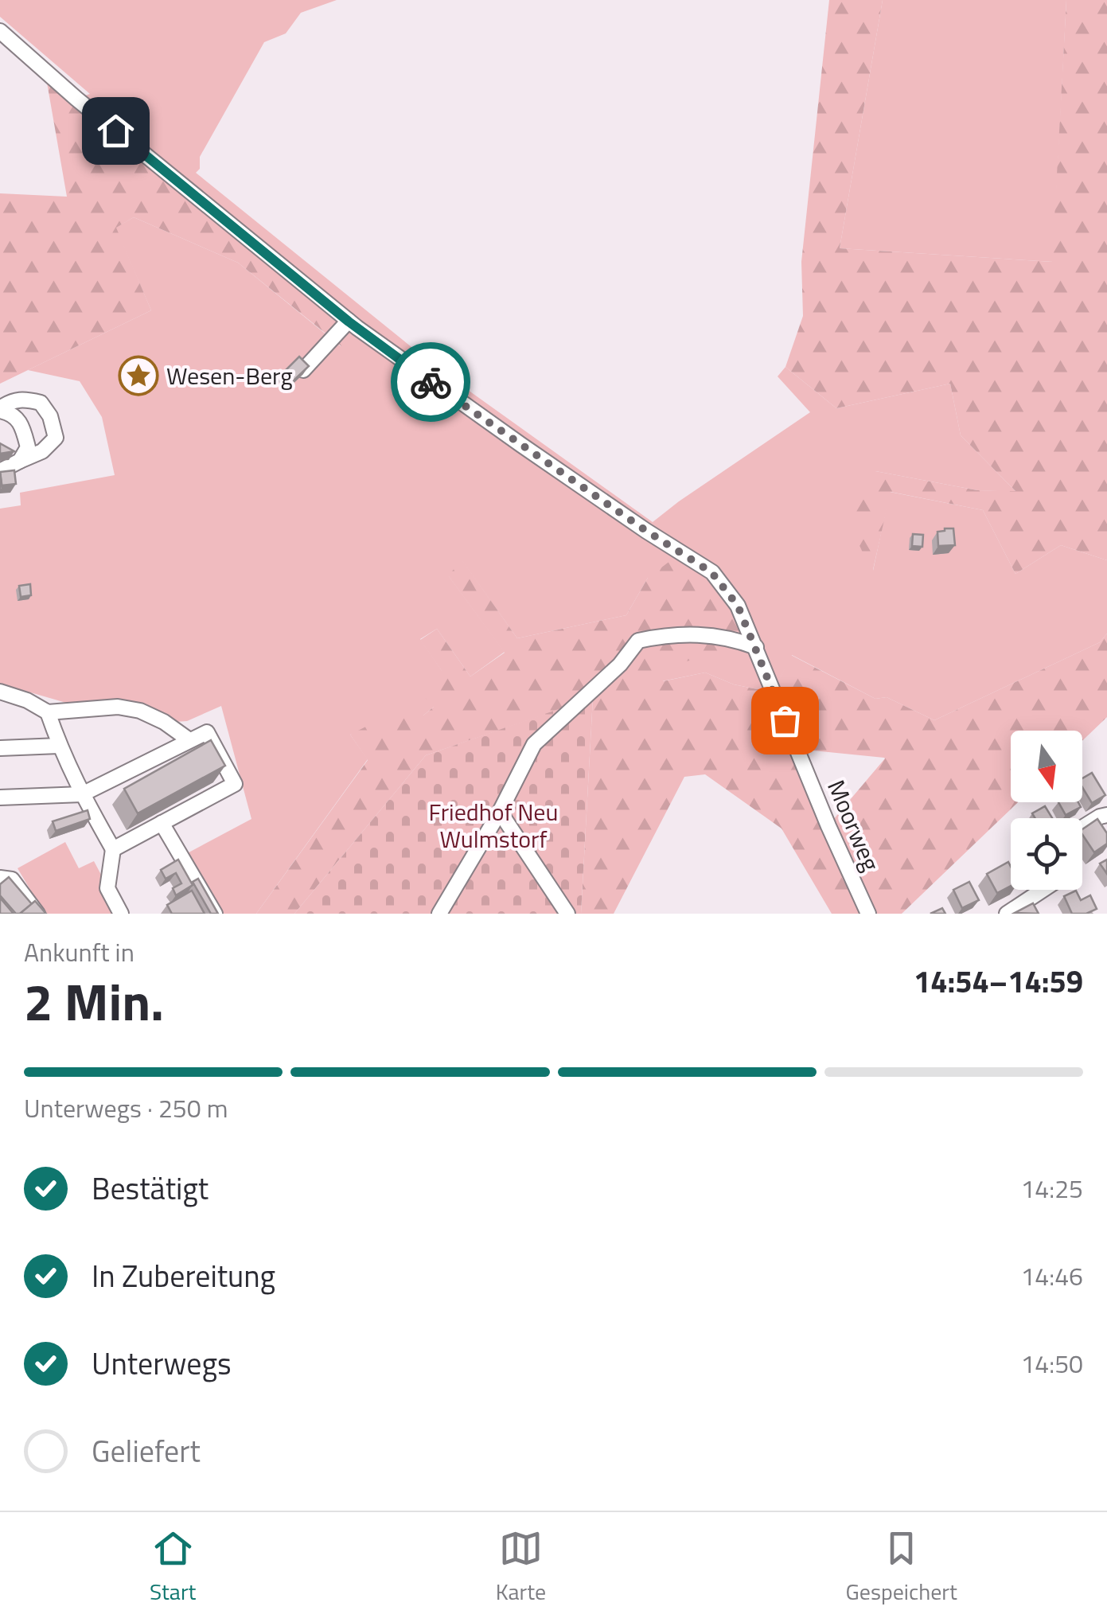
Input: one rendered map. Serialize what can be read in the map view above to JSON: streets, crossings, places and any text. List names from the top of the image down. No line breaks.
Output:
{"streets":{"street":["Moorweg"]},"parks":["Friedhof Neu Wulmstorf"],"places":{"place":["Wesen-Berg"]},"north":"bottom","page":{"heading":["2 Min.","Ankunft in","14:54–14:59"],"bar":"Unterwegs · 250 m","list":[["Bestätigt","14:25"],["In Zubereitung","14:46"],["Unterwegs","14:50"],"Geliefert"],"tabs":["Start","Karte","Gespeichert"]}}
